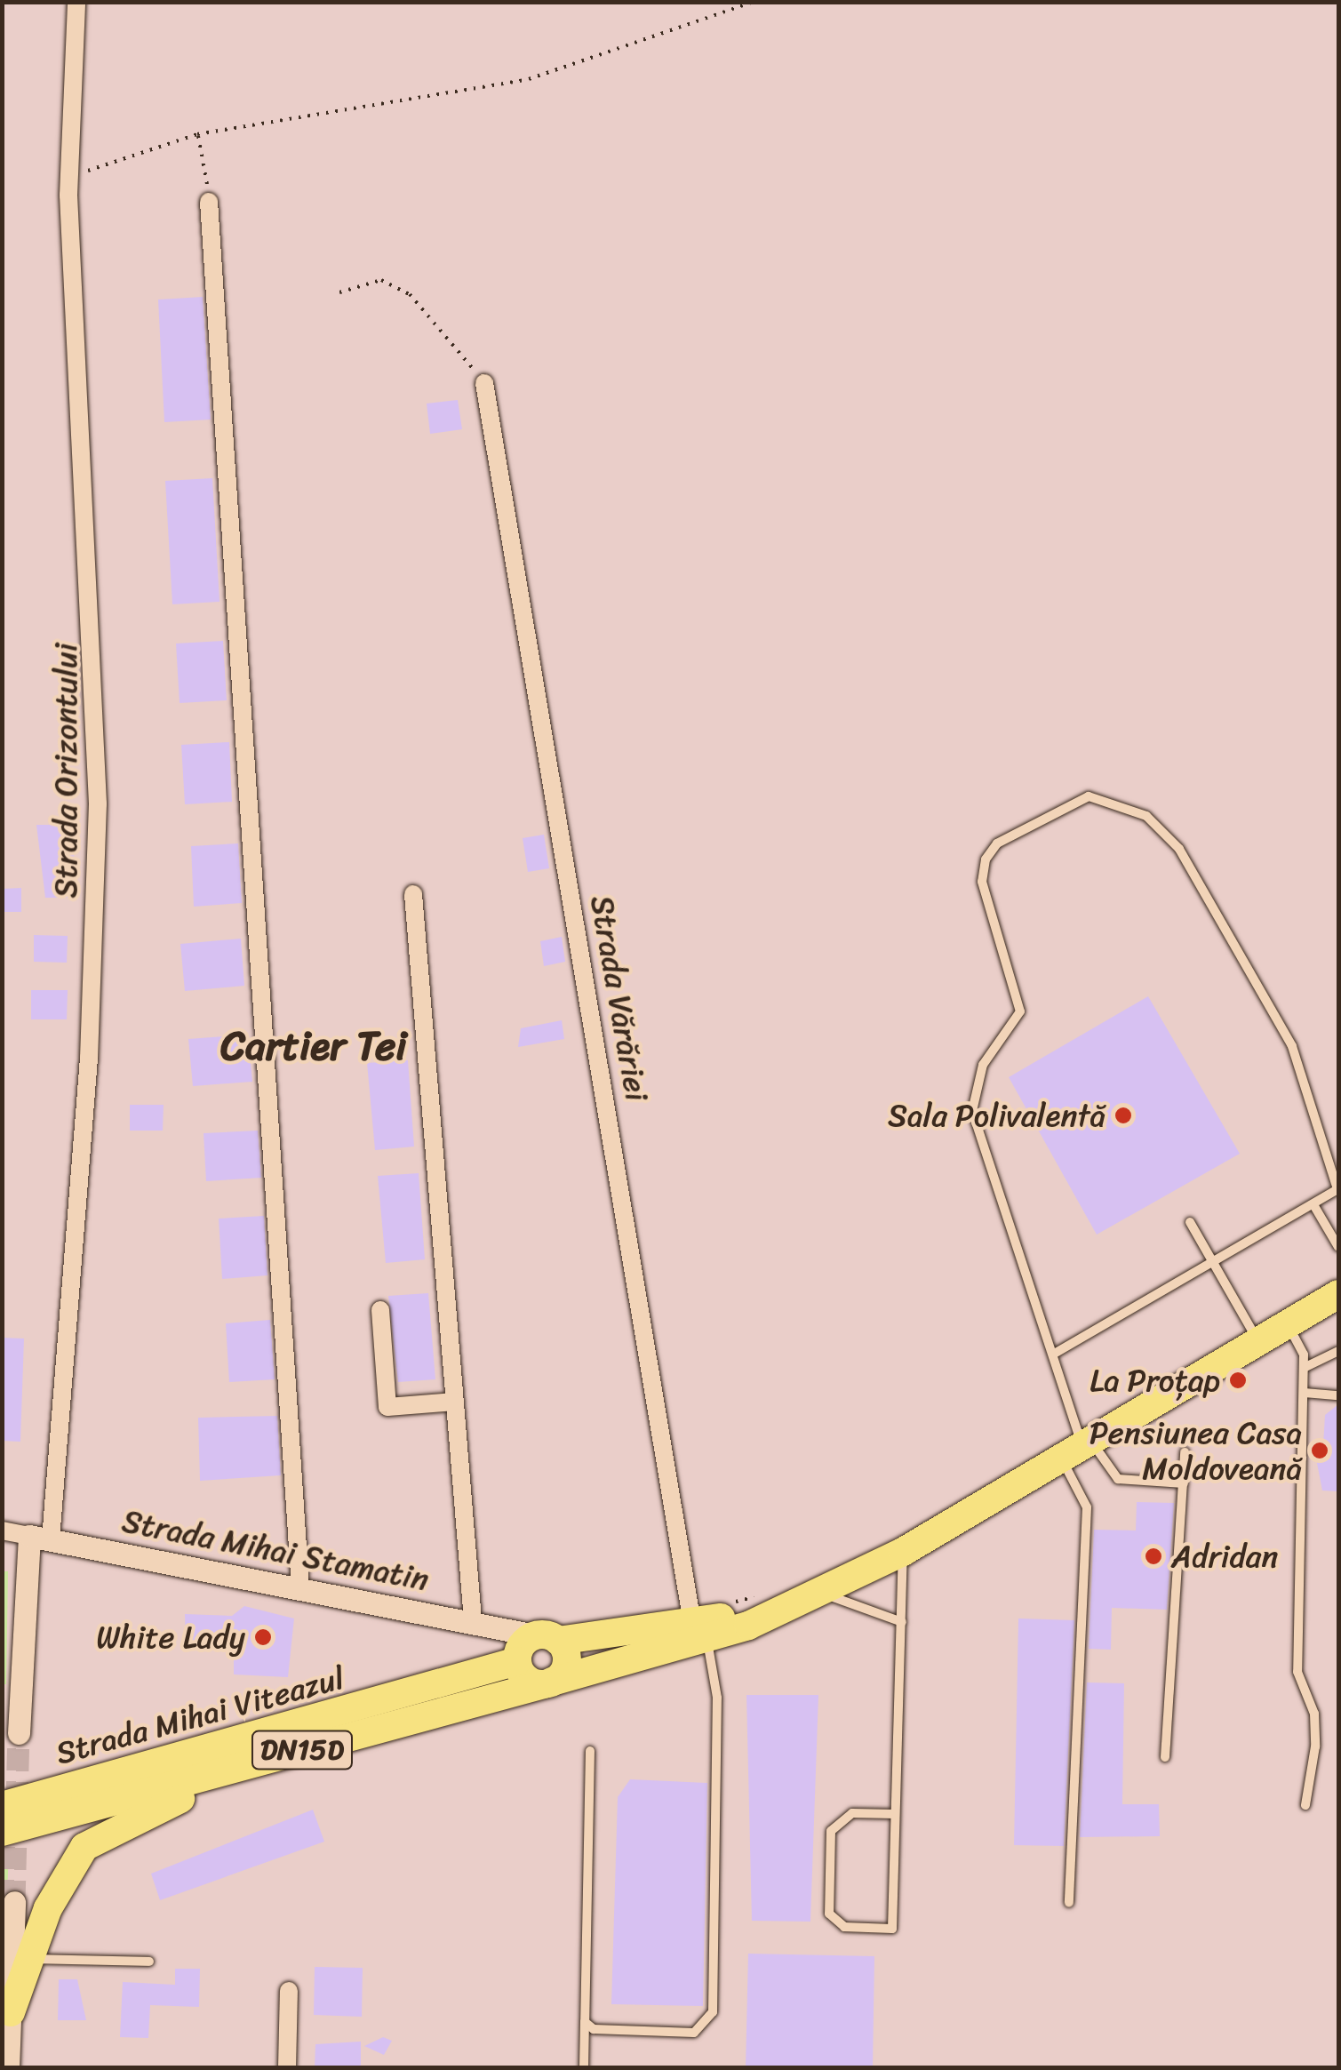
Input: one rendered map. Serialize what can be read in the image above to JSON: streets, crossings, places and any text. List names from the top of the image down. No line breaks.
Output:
{"streets":{"main road":["Strada Mihai Viteazul","DN15D"],"street":["Strada Orizontului","Strada Vărăriei","Strada Mihai Stamatin"]},"crossings":[["Strada Orizontului","Strada Mihai Stamatin"],["Strada Vărăriei","Strada Mihai Viteazul"],["Strada Mihai Stamatin","Strada Mihai Viteazul"]],"districts":["Cartier Tei"],"places":["Sala Polivalentă","La Proțap","Pensiunea Casa Moldoveană","Adridan","White Lady"]}
